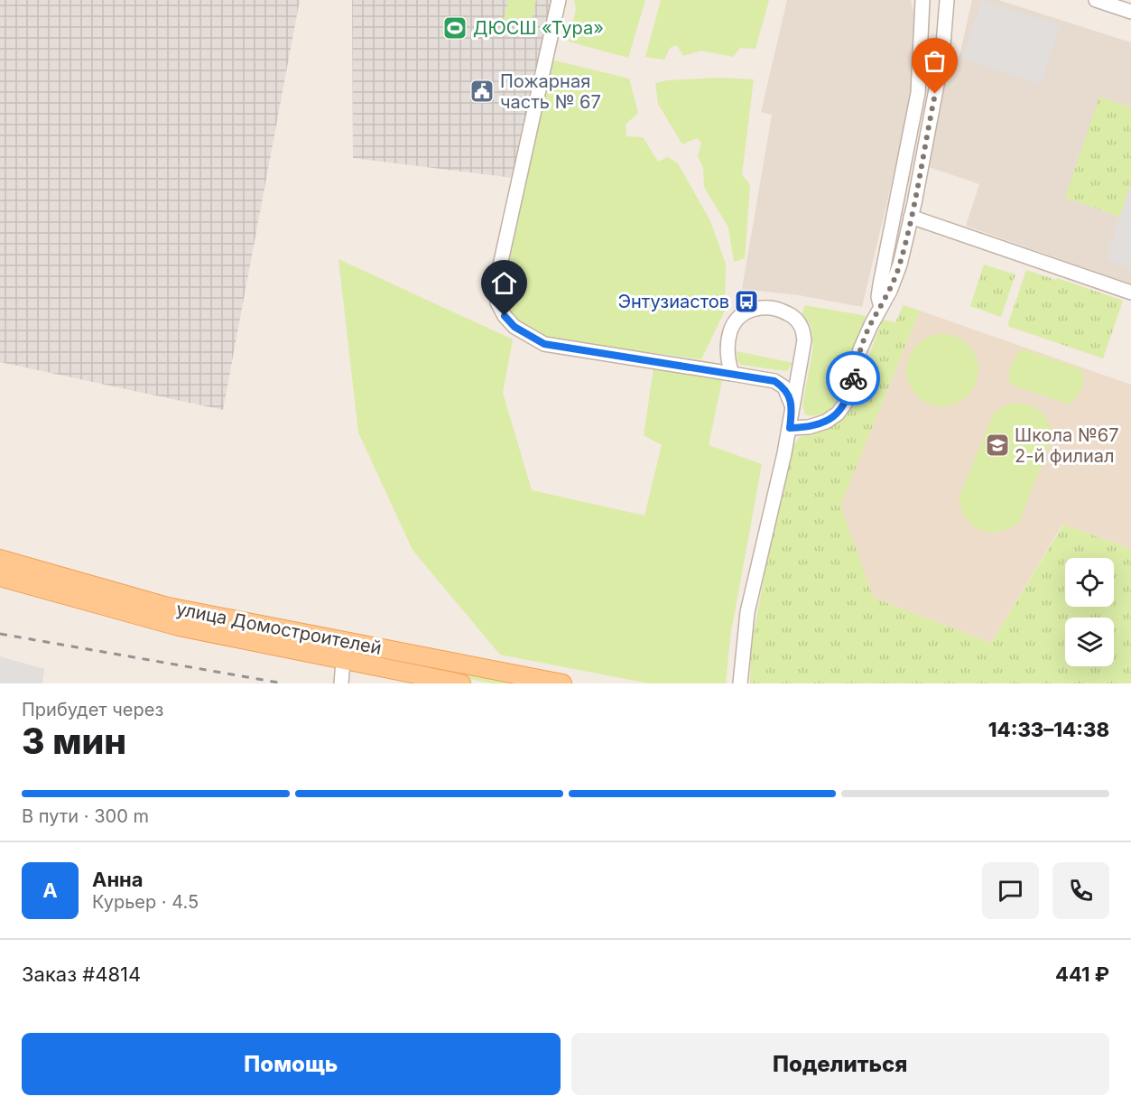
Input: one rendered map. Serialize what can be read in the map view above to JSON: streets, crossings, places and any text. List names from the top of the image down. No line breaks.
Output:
{"streets":{"main road":["улица Домостроителей"]},"places":{"sports":["ДЮСШ «Тура»"],"public building":["Пожарная часть № 67"],"bus stop":["Энтузиастов"],"school or university":["Школа №67 2-й филиал"]},"page":{"heading":["3 мин","Прибудет через","14:33–14:38"],"panel":["Анна","Курьер · 4.5","Заказ #4814","441 ₽"],"bar":"В пути · 300 m","round":"А","buttons":["Помощь","Поделиться"]}}
